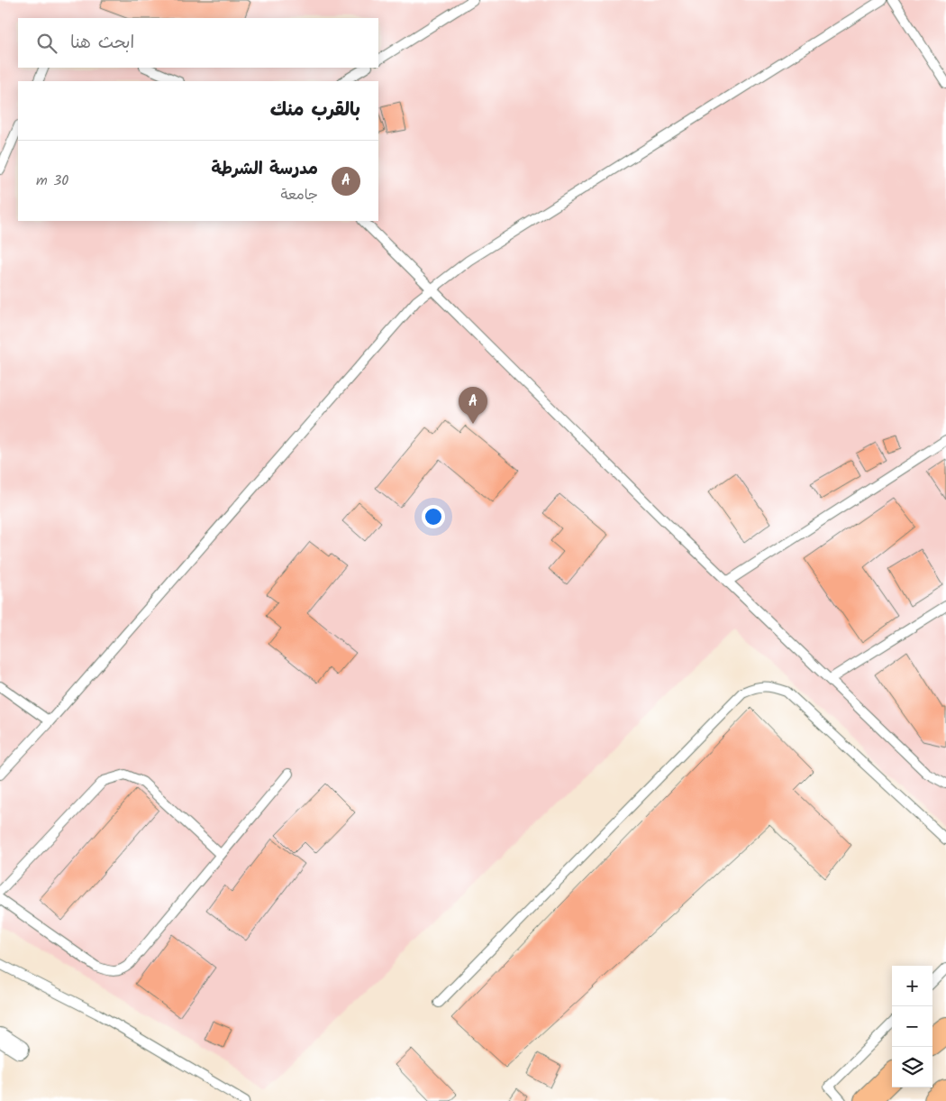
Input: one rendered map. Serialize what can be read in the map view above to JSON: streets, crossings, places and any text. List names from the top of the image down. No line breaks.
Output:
{"page":{"search":"ابحث هنا","heading":"بالقرب منك","list":[{"mark":"A","name":"مدرسة الشرطة","note":"جامعة","value":"30 m"}],"pins":"A","map_buttons":["+","−"]}}
